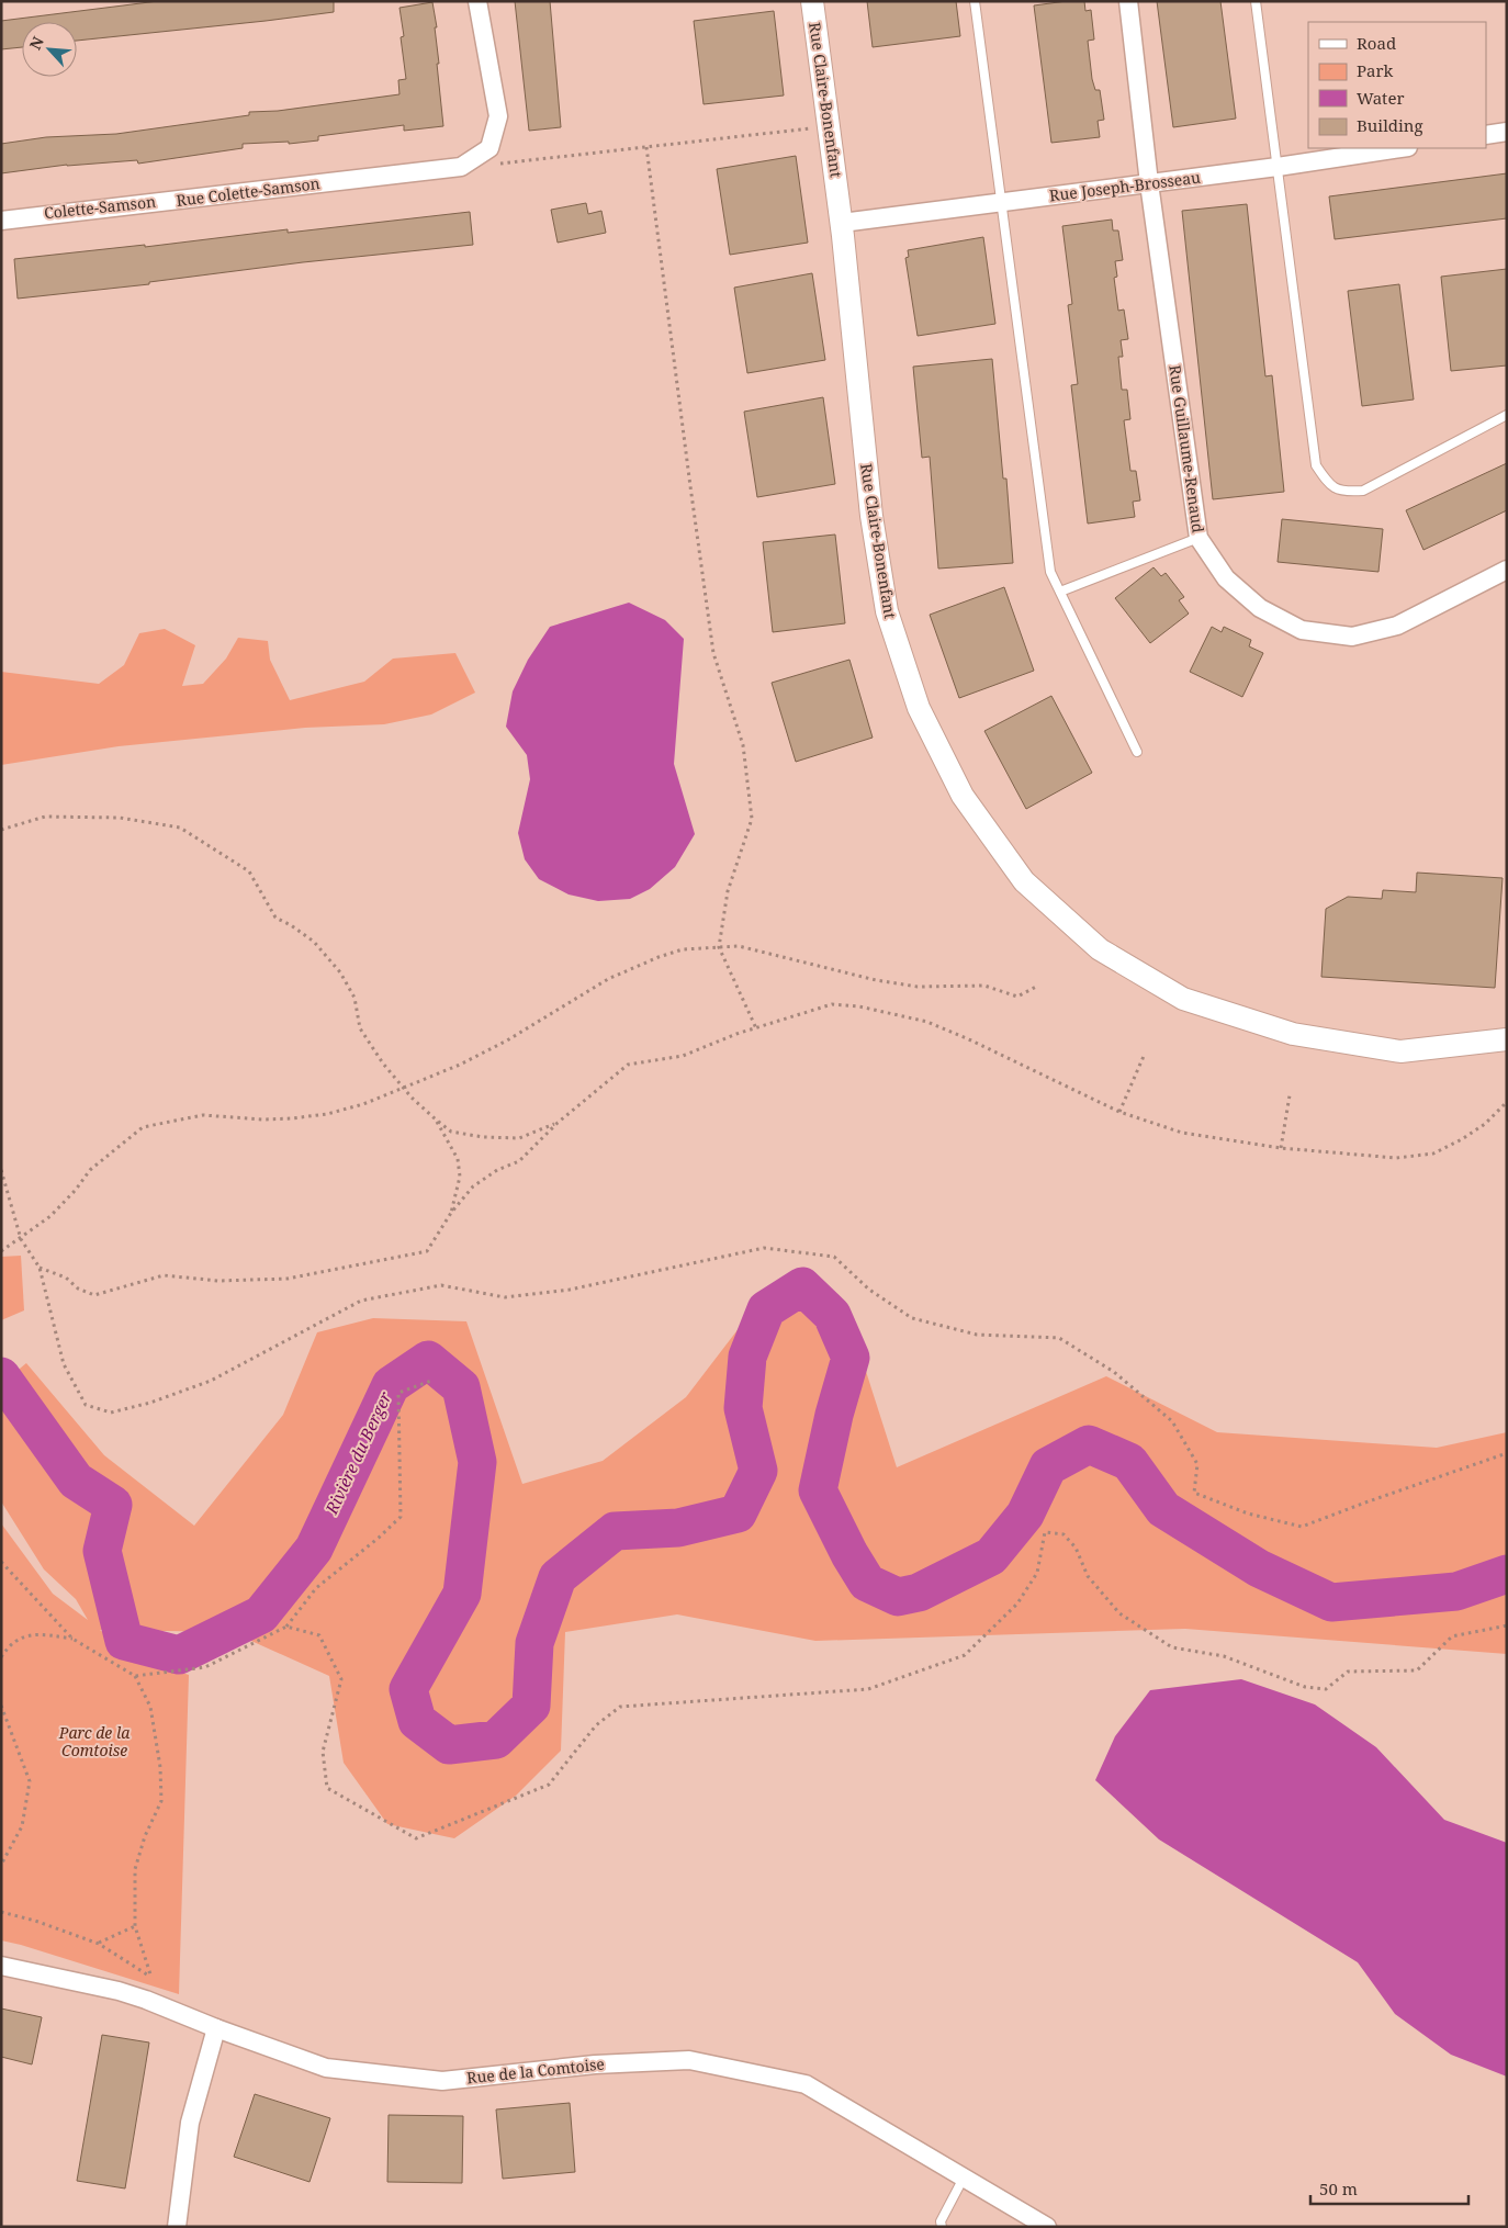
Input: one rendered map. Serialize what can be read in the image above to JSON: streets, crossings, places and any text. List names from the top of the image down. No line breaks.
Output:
{"streets":{"street":["Rue Claire-Bonenfant","Rue Joseph-Brosseau","Rue Colette-Samson","Rue Guillaume-Renaud","Rue de la Comtoise"]},"crossings":[["Rue Claire-Bonenfant","Rue Joseph-Brosseau"],["Rue Joseph-Brosseau","Rue Guillaume-Renaud"]],"water":["Rivière du Berger"],"parks":["Parc de la Comtoise"],"legend":["Road","Park","Water","Building"],"scale_bar":"50 m","north":"top left"}
